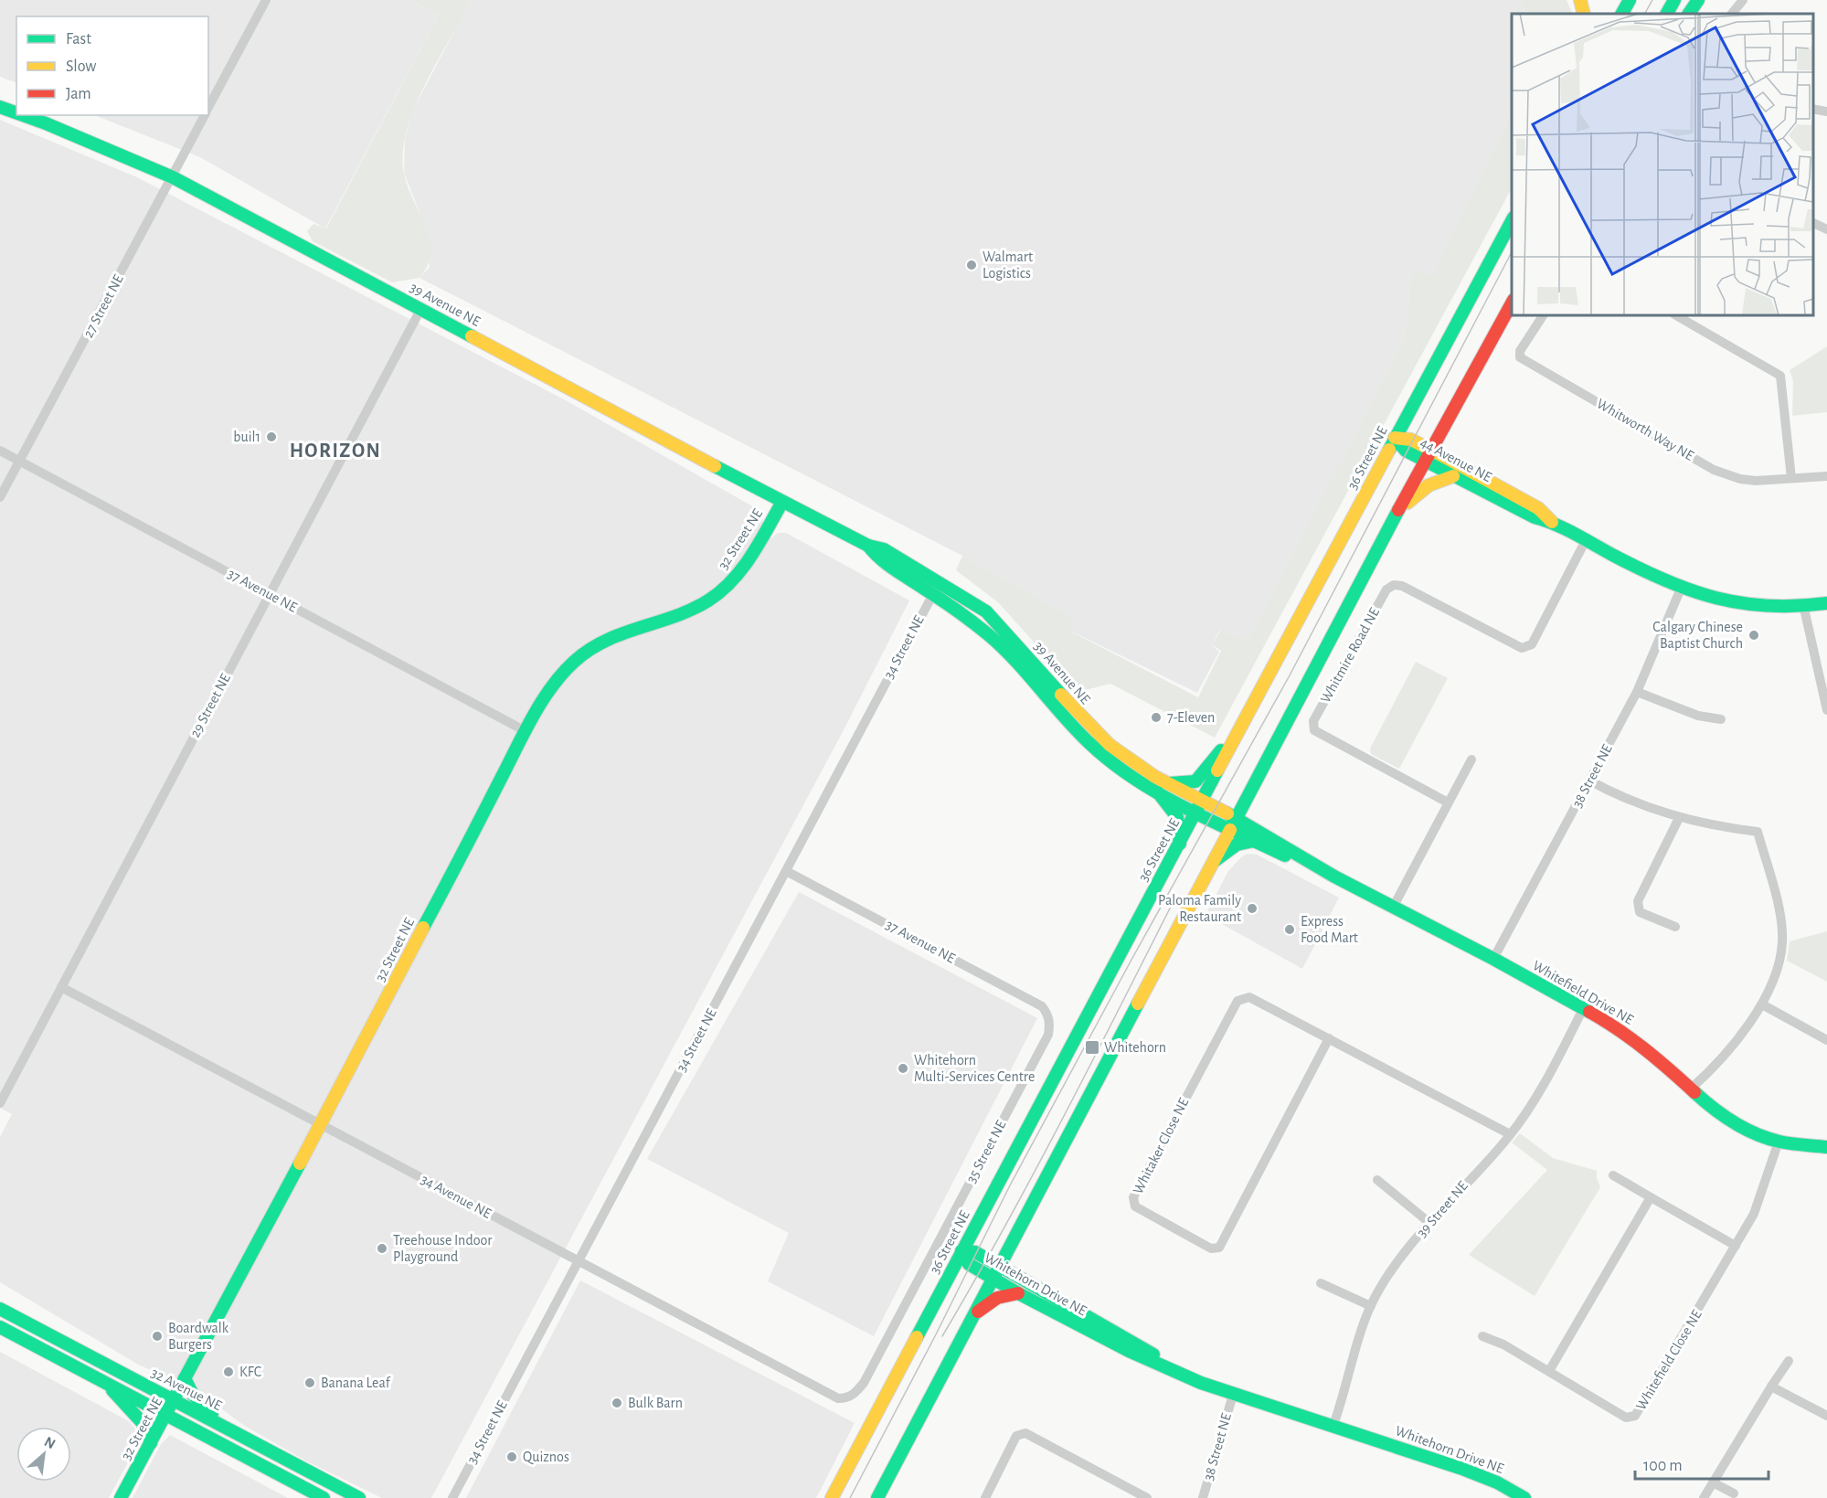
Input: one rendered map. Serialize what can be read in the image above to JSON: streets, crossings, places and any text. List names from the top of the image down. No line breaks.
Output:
{"streets":{"street":["39 Avenue NE","27 Street NE","Whitworth Way NE","36 Street NE","44 Avenue NE","32 Street NE","37 Avenue NE","34 Street NE","Whitmire Road NE","29 Street NE","38 Street NE","Whitefield Drive NE","Whitaker Close NE","35 Street NE","34 Avenue NE","39 Street NE","Whitehorn Drive NE","Whitefield Close NE","32 Avenue NE"]},"crossings":[["39 Avenue NE","27 Street NE"],["39 Avenue NE","36 Street NE"],["39 Avenue NE","32 Street NE"],["39 Avenue NE","34 Street NE"],["39 Avenue NE","29 Street NE"],["39 Avenue NE","Whitefield Drive NE"],["27 Street NE","37 Avenue NE"],["36 Street NE","44 Avenue NE"],["36 Street NE","Whitehorn Drive NE"],["44 Avenue NE","Whitmire Road NE"],["44 Avenue NE","38 Street NE"],["32 Street NE","37 Avenue NE"],["32 Street NE","34 Avenue NE"],["32 Street NE","32 Avenue NE"],["37 Avenue NE","34 Street NE"],["37 Avenue NE","29 Street NE"],["37 Avenue NE","35 Street NE"],["34 Street NE","34 Avenue NE"],["29 Street NE","34 Avenue NE"],["38 Street NE","Whitefield Drive NE"],["38 Street NE","Whitehorn Drive NE"],["Whitefield Drive NE","39 Street NE"],["Whitefield Drive NE","Whitefield Close NE"],["Whitaker Close NE","39 Street NE"],["35 Street NE","34 Avenue NE"],["39 Street NE","Whitehorn Drive NE"]],"districts":["HORIZON"],"places":{"other":["Walmart Logistics","buil1","Calgary Chinese Baptist Church","7-Eleven","Paloma Family Restaurant","Express Food Mart","Whitehorn Multi-Services Centre","Treehouse Indoor Playground","Boardwalk Burgers","KFC","Banana Leaf","Bulk Barn","Quiznos"],"transit":["Whitehorn"]},"legend":["Fast","Slow","Jam"],"scale_bar":"100 m","north":"top right"}
